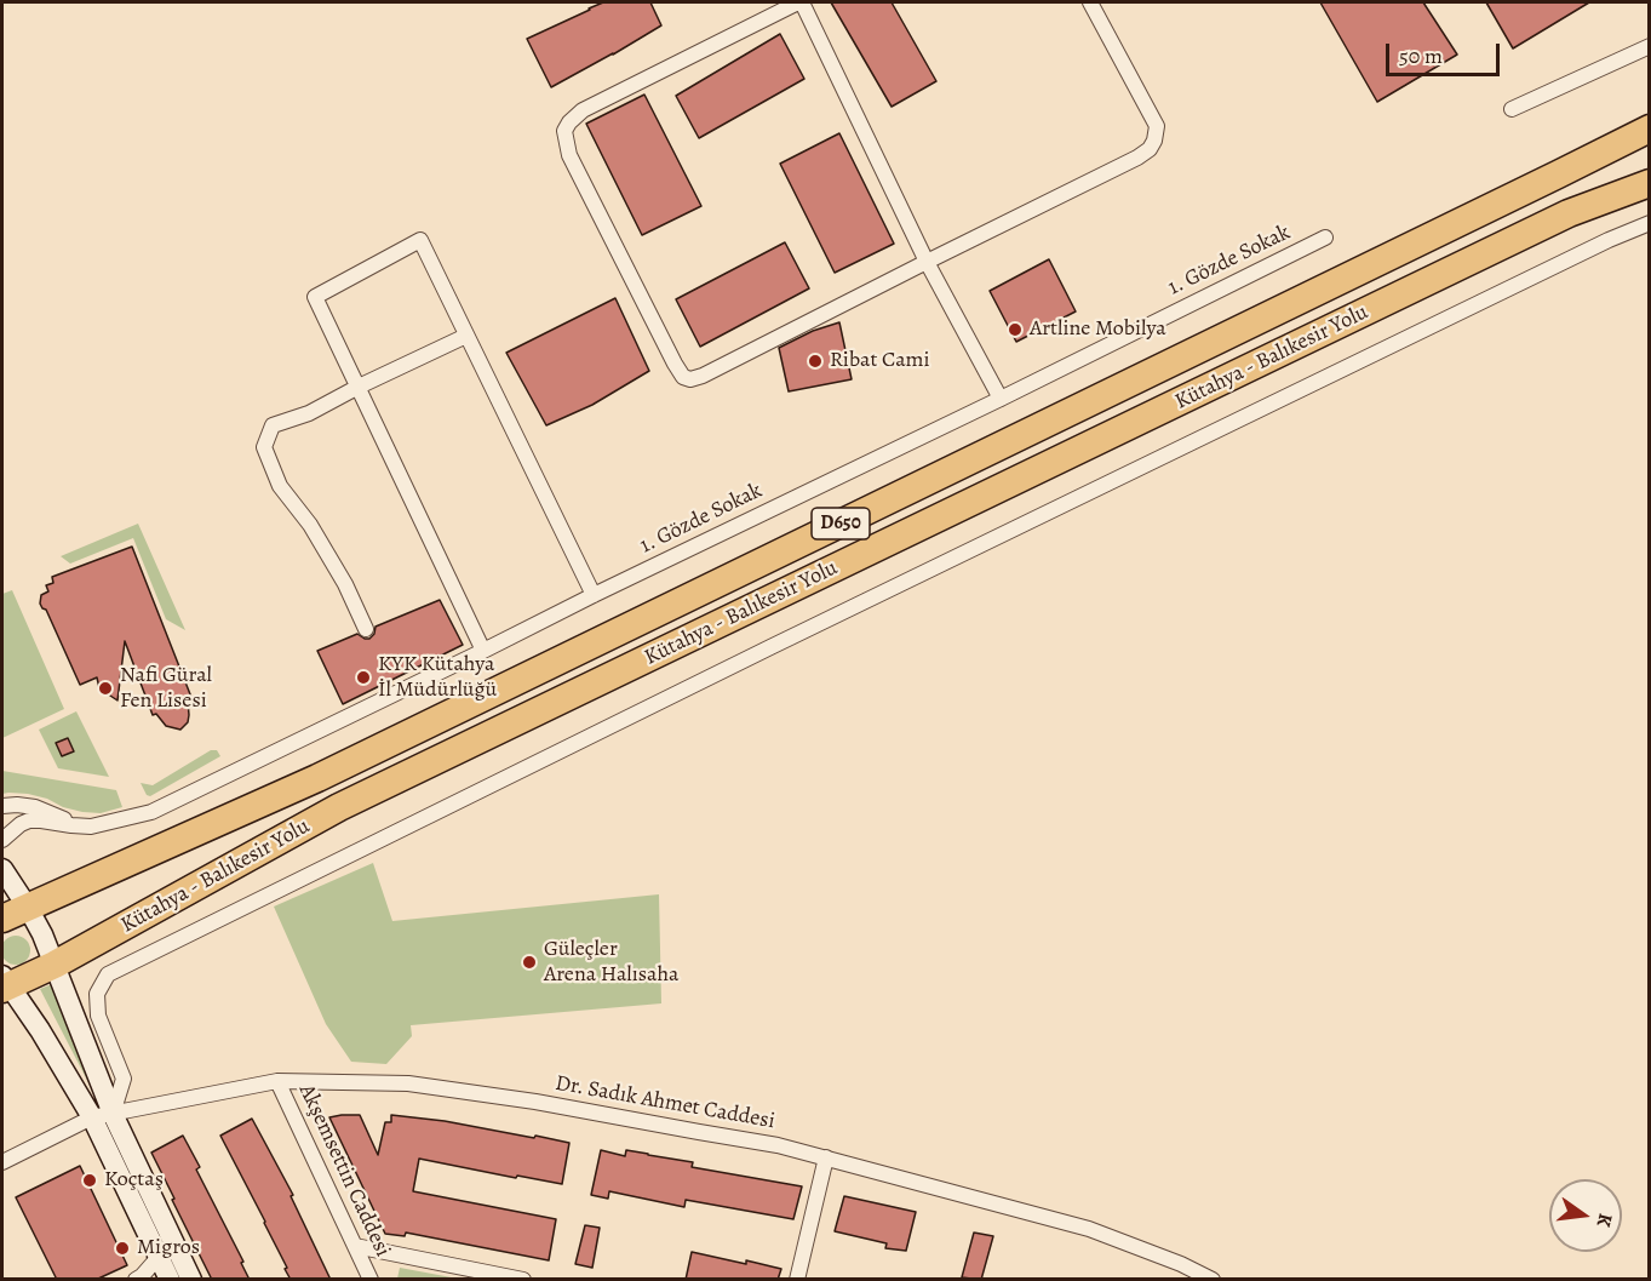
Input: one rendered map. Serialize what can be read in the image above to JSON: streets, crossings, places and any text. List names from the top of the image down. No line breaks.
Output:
{"streets":{"highway":["Kütahya - Balıkesir Yolu","D650"],"street":["1. Gözde Sokak","Dr. Sadık Ahmet Caddesi","Akşemsettin Caddesi"]},"crossings":[["Dr. Sadık Ahmet Caddesi","Akşemsettin Caddesi"]],"places":["Artline Mobilya","Ribat Cami","KYK Kütahya İl Müdürlüğü","Nafi Güral Fen Lisesi","Güleçler Arena Halısaha","Koçtaş","Migros"],"scale_bar":"50 m","north":"right"}
